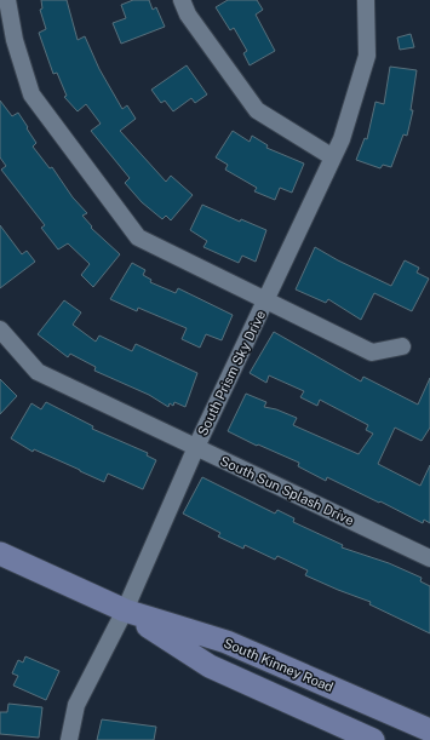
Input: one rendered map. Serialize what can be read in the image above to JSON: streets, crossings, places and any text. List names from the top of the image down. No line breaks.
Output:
{"streets":{"main road":["South Kinney Road"],"street":["South Prism Sky Drive","South Sun Splash Drive"]},"crossings":[["South Prism Sky Drive","South Sun Splash Drive"],["South Prism Sky Drive","South Kinney Road"]]}
